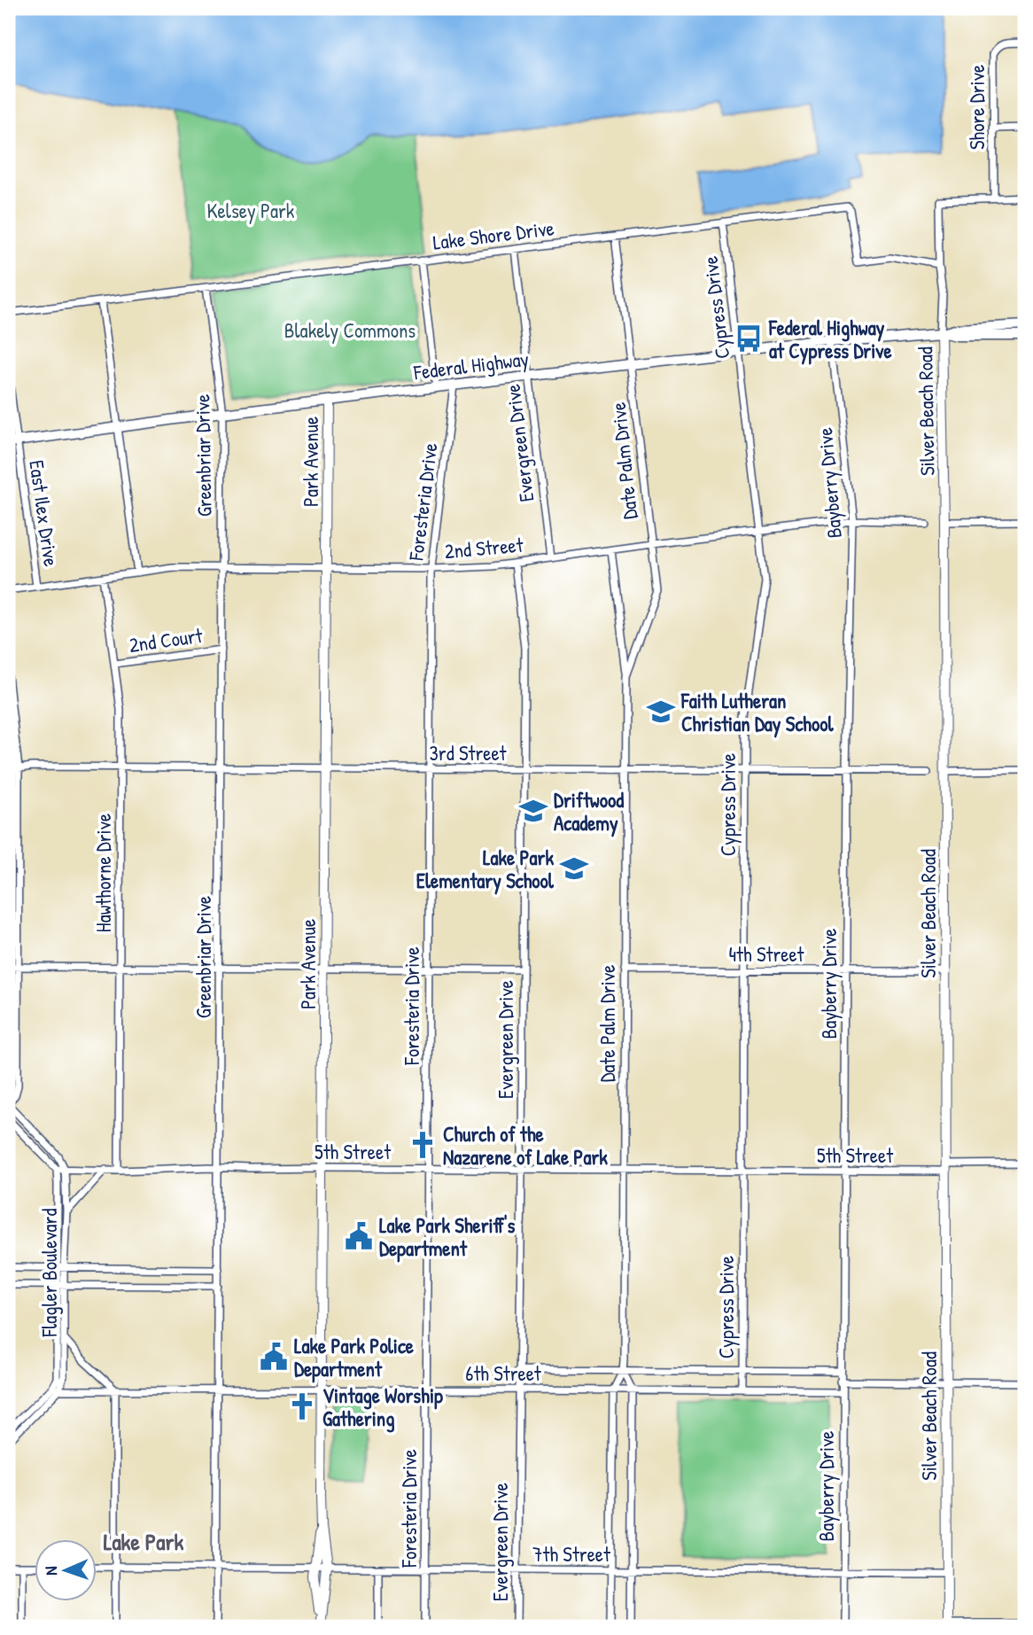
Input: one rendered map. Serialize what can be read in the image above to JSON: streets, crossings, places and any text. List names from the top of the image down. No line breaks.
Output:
{"streets":{"main road":["Federal Highway"],"street":["Shore Drive","Lake Shore Drive","Cypress Drive","Silver Beach Road","Evergreen Drive","Greenbriar Drive","Date Palm Drive","Park Avenue","Bayberry Drive","Foresteria Drive","East Ilex Drive","2nd Street","2nd Court","3rd Street","Hawthorne Drive","4th Street","5th Street","Flagler Boulevard","6th Street","7th Street"]},"crossings":[["Shore Drive","Silver Beach Road"],["Lake Shore Drive","Cypress Drive"],["Lake Shore Drive","Silver Beach Road"],["Lake Shore Drive","Evergreen Drive"],["Lake Shore Drive","Greenbriar Drive"],["Lake Shore Drive","Date Palm Drive"],["Cypress Drive","Federal Highway"],["Cypress Drive","2nd Street"],["Cypress Drive","3rd Street"],["Cypress Drive","4th Street"],["Cypress Drive","5th Street"],["Cypress Drive","6th Street"],["Federal Highway","Silver Beach Road"],["Federal Highway","Evergreen Drive"],["Federal Highway","Greenbriar Drive"],["Federal Highway","Date Palm Drive"],["Federal Highway","Park Avenue"],["Federal Highway","Bayberry Drive"],["Federal Highway","Foresteria Drive"],["Federal Highway","East Ilex Drive"],["Silver Beach Road","4th Street"],["Silver Beach Road","5th Street"],["Silver Beach Road","7th Street"],["Evergreen Drive","2nd Street"],["Evergreen Drive","3rd Street"],["Evergreen Drive","5th Street"],["Evergreen Drive","6th Street"],["Evergreen Drive","7th Street"],["Greenbriar Drive","2nd Street"],["Greenbriar Drive","2nd Court"],["Greenbriar Drive","3rd Street"],["Greenbriar Drive","5th Street"],["Greenbriar Drive","6th Street"],["Greenbriar Drive","7th Street"],["Date Palm Drive","2nd Street"],["Date Palm Drive","3rd Street"],["Date Palm Drive","4th Street"],["Date Palm Drive","5th Street"],["Date Palm Drive","6th Street"],["Date Palm Drive","7th Street"],["Park Avenue","2nd Street"],["Park Avenue","3rd Street"],["Park Avenue","5th Street"],["Park Avenue","6th Street"],["Park Avenue","7th Street"],["Bayberry Drive","2nd Street"],["Bayberry Drive","3rd Street"],["Bayberry Drive","4th Street"],["Bayberry Drive","5th Street"],["Bayberry Drive","6th Street"],["Bayberry Drive","7th Street"],["Foresteria Drive","2nd Street"],["Foresteria Drive","3rd Street"],["Foresteria Drive","5th Street"],["Foresteria Drive","6th Street"],["Foresteria Drive","7th Street"],["East Ilex Drive","2nd Street"],["2nd Street","Hawthorne Drive"],["2nd Court","Hawthorne Drive"],["3rd Street","Hawthorne Drive"],["Hawthorne Drive","5th Street"],["5th Street","Flagler Boulevard"],["Flagler Boulevard","6th Street"]],"districts":["Lake Park"],"parks":["Kelsey Park","Blakely Commons"],"places":{"bus stop":["Federal Highway at Cypress Drive"],"school or university":["Faith Lutheran Christian Day School","Driftwood Academy","Lake Park Elementary School"],"church":["Church of the Nazarene of Lake Park","Vintage Worship Gathering"],"public building":["Lake Park Sheriff's Department","Lake Park Police Department"]},"north":"left"}
